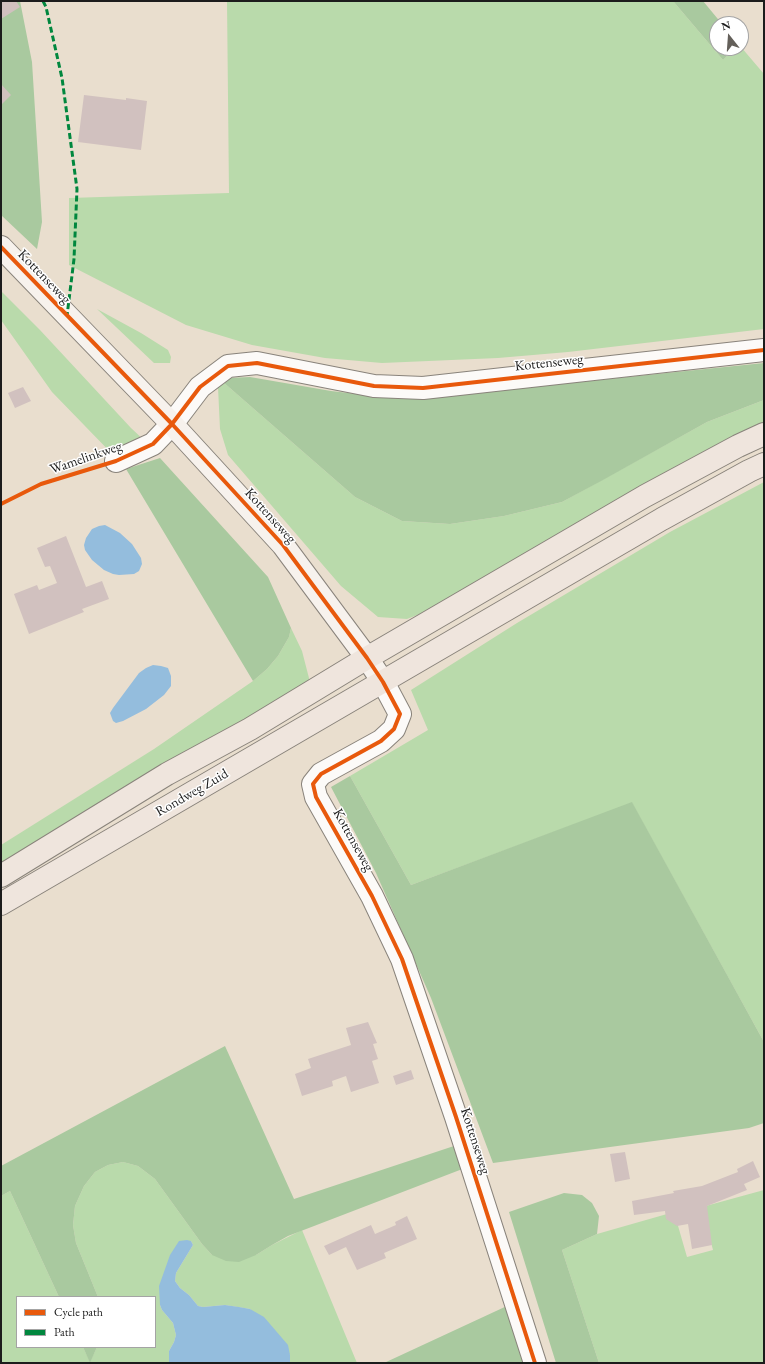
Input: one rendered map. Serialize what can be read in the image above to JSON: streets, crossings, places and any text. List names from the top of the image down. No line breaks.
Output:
{"streets":{"main road":["Rondweg Zuid"],"street":["Kottenseweg","Wamelinkweg"]},"crossings":[["Kottenseweg","Wamelinkweg"],["Kottenseweg","Rondweg Zuid"]],"legend":["Cycle path","Path"],"north":"top"}
